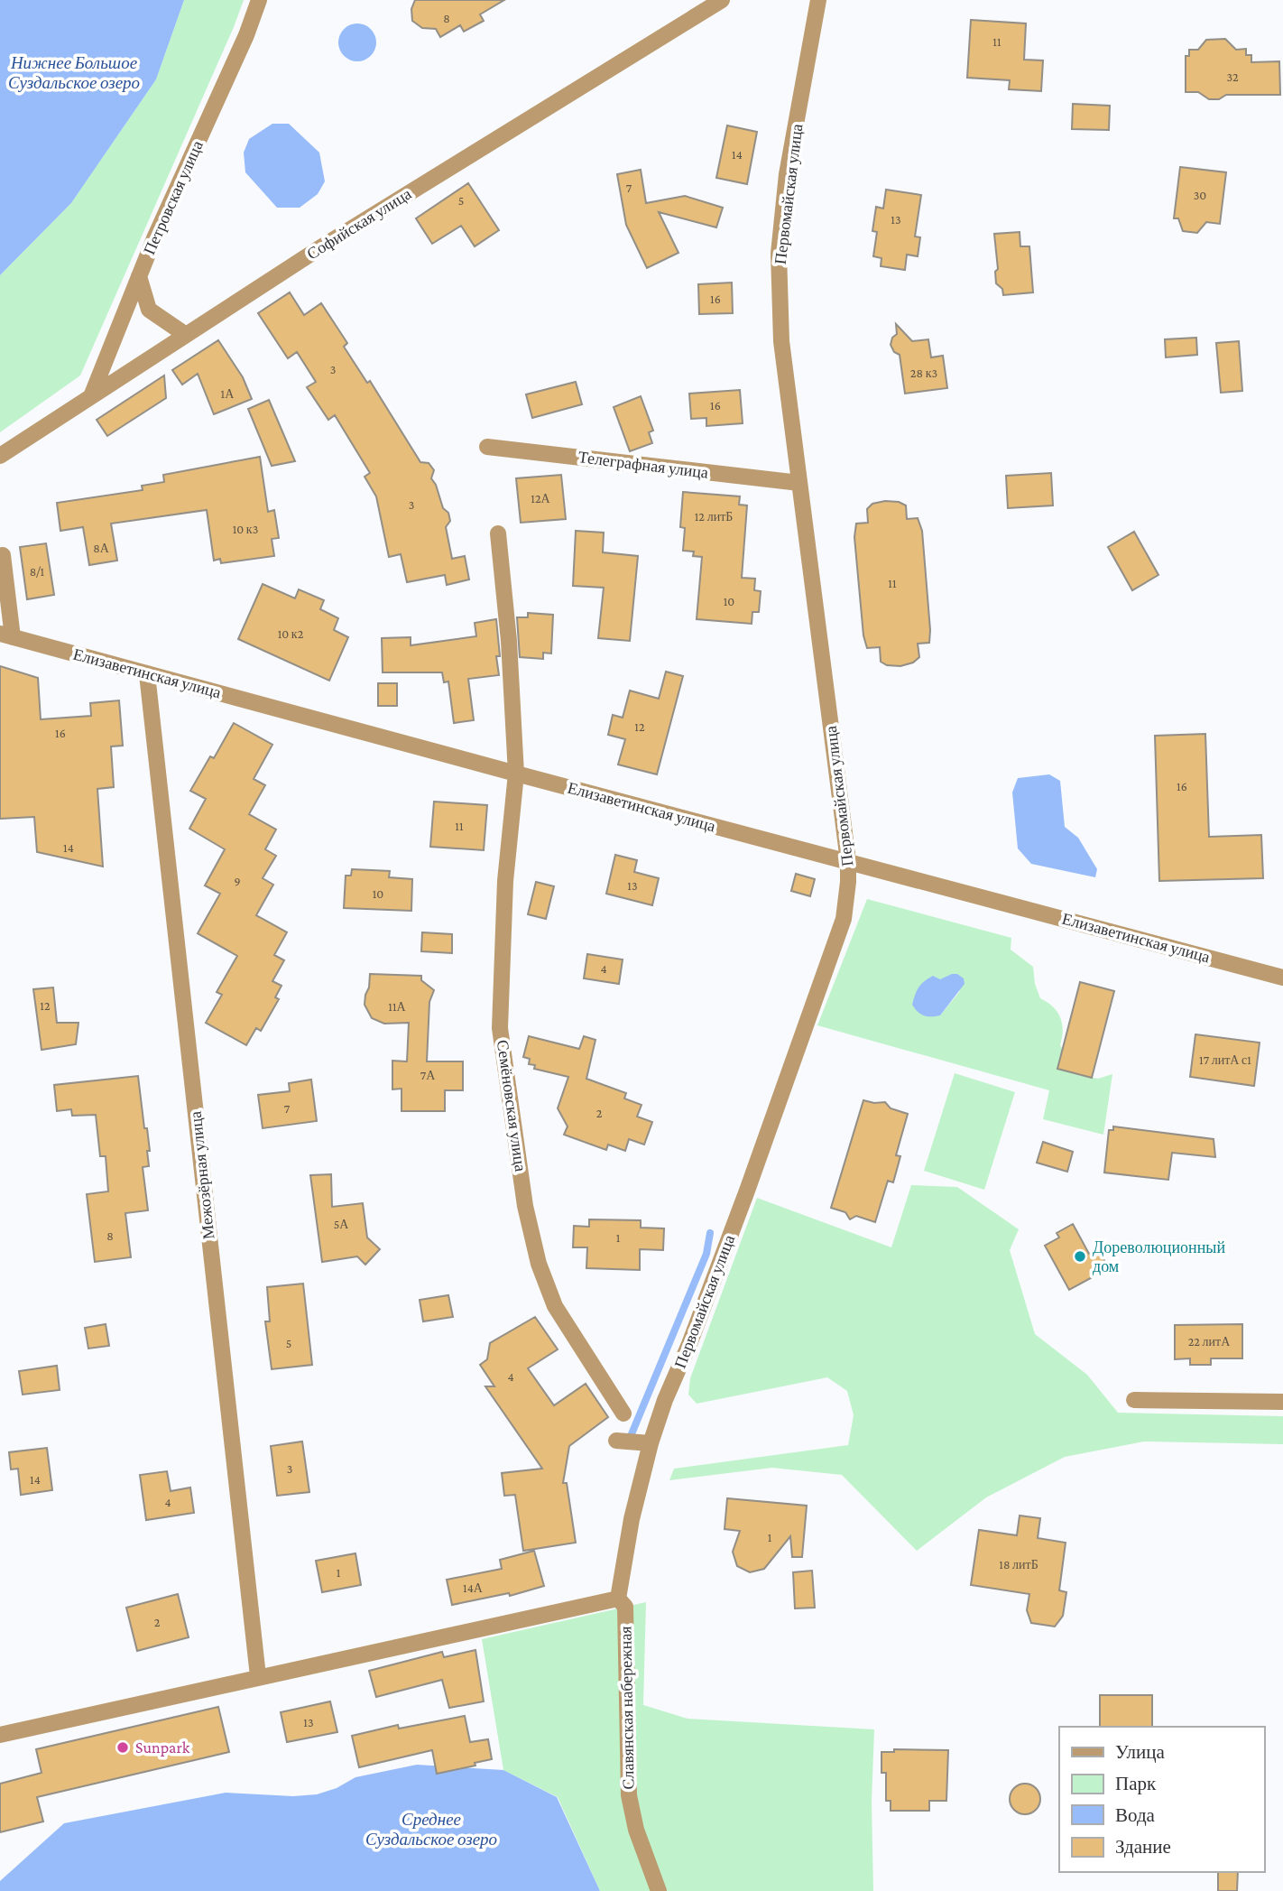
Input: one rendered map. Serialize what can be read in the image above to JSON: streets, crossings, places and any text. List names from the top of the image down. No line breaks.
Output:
{"streets":{"street":["Первомайская улица","Петровская улица","Софийская улица","Телеграфная улица","Елизаветинская улица","Семёновская улица","Межозёрная улица","Славянская набережная"]},"crossings":[["Первомайская улица","Телеграфная улица"],["Первомайская улица","Елизаветинская улица"],["Первомайская улица","Славянская набережная"],["Петровская улица","Софийская улица"],["Елизаветинская улица","Семёновская улица"],["Елизаветинская улица","Межозёрная улица"]],"water":["Нижнее Большое Суздальское озеро","Среднее Суздальское озеро"],"places":["Дореволюционный дом","Sunpark"],"house_numbers":["8","11","32","14","7","30","5","13","16","3","28 к3","1А","16","12А","3","12 литБ","10 к3","8А","8/1","11","10","10 к2","12","16","16","11","14","9","13","10","4","12","11А","17 литА с1","7А","7","2","5А","8","1","22 литА","5","4","3","14","4","1","18 литБ","1","14А","2","13"],"legend":["Улица","Парк","Вода","Здание"]}
